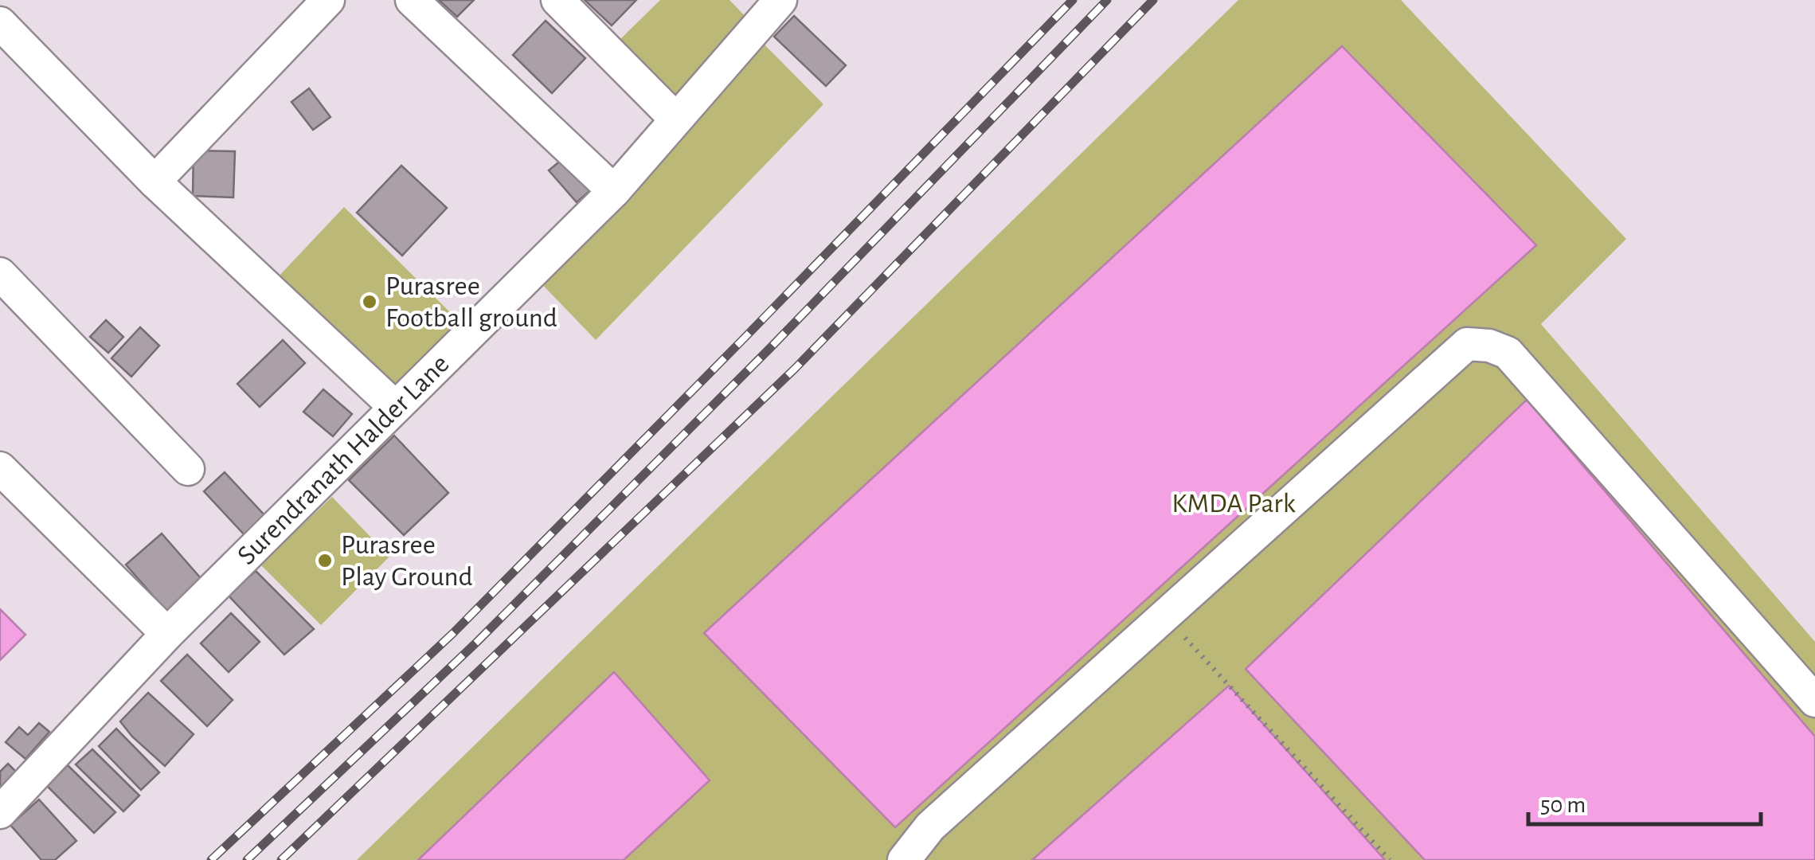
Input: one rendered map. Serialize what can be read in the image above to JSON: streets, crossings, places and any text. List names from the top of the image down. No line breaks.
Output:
{"streets":{"street":["Surendranath Halder Lane"]},"parks":["KMDA Park"],"places":["Purasree Football ground","Purasree Play Ground"],"scale_bar":"50 m"}
